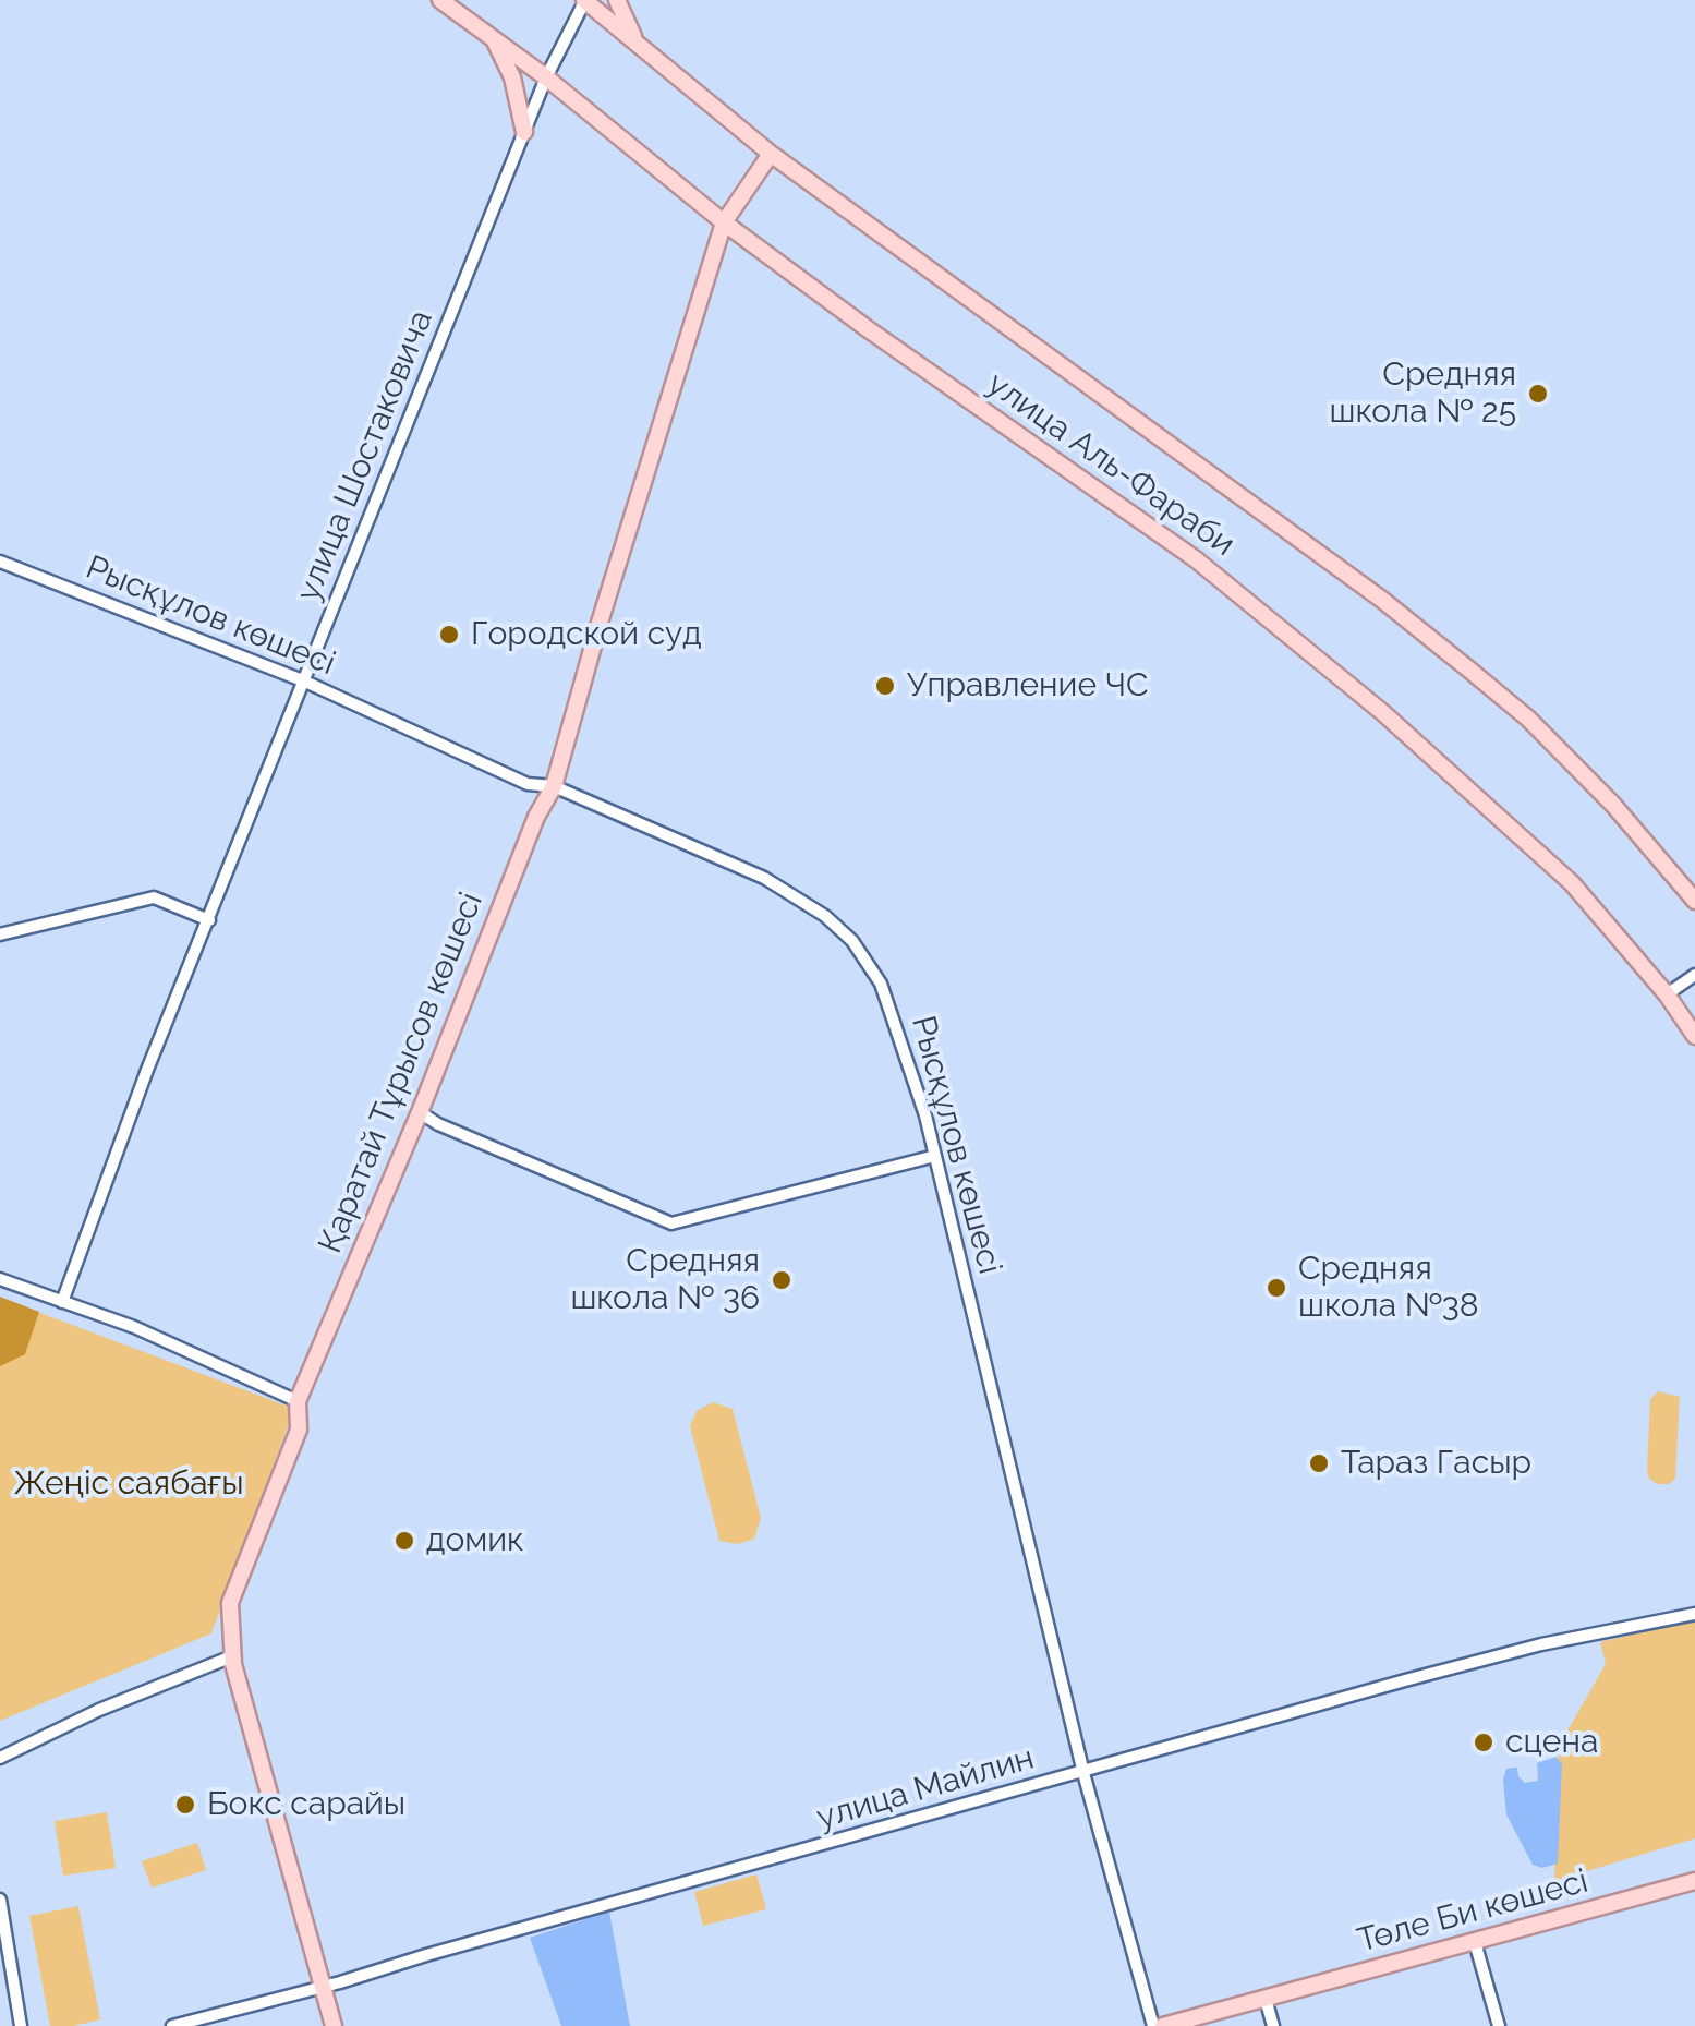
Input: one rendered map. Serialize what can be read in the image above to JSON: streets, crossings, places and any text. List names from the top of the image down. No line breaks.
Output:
{"streets":{"main road":["улица Аль-Фараби","Қаратай Тұрысов көшесі","Төле Би көшесі"],"street":["улица Шостаковича","Рысқұлов көшесі","улица Майлин"]},"crossings":[["улица Шостаковича","улица Аль-Фараби"],["улица Шостаковича","Рысқұлов көшесі"],["улица Аль-Фараби","Қаратай Тұрысов көшесі"],["Рысқұлов көшесі","Қаратай Тұрысов көшесі"],["Рысқұлов көшесі","улица Майлин"],["Қаратай Тұрысов көшесі","улица Майлин"]],"parks":["Жеңіс саябағы"],"places":["Средняя школа № 25","Городской суд","Управление ЧС","Средняя школа № 36","Средняя школа №38","Тараз Гасыр","домик","сцена","Бокс сарайы"]}
